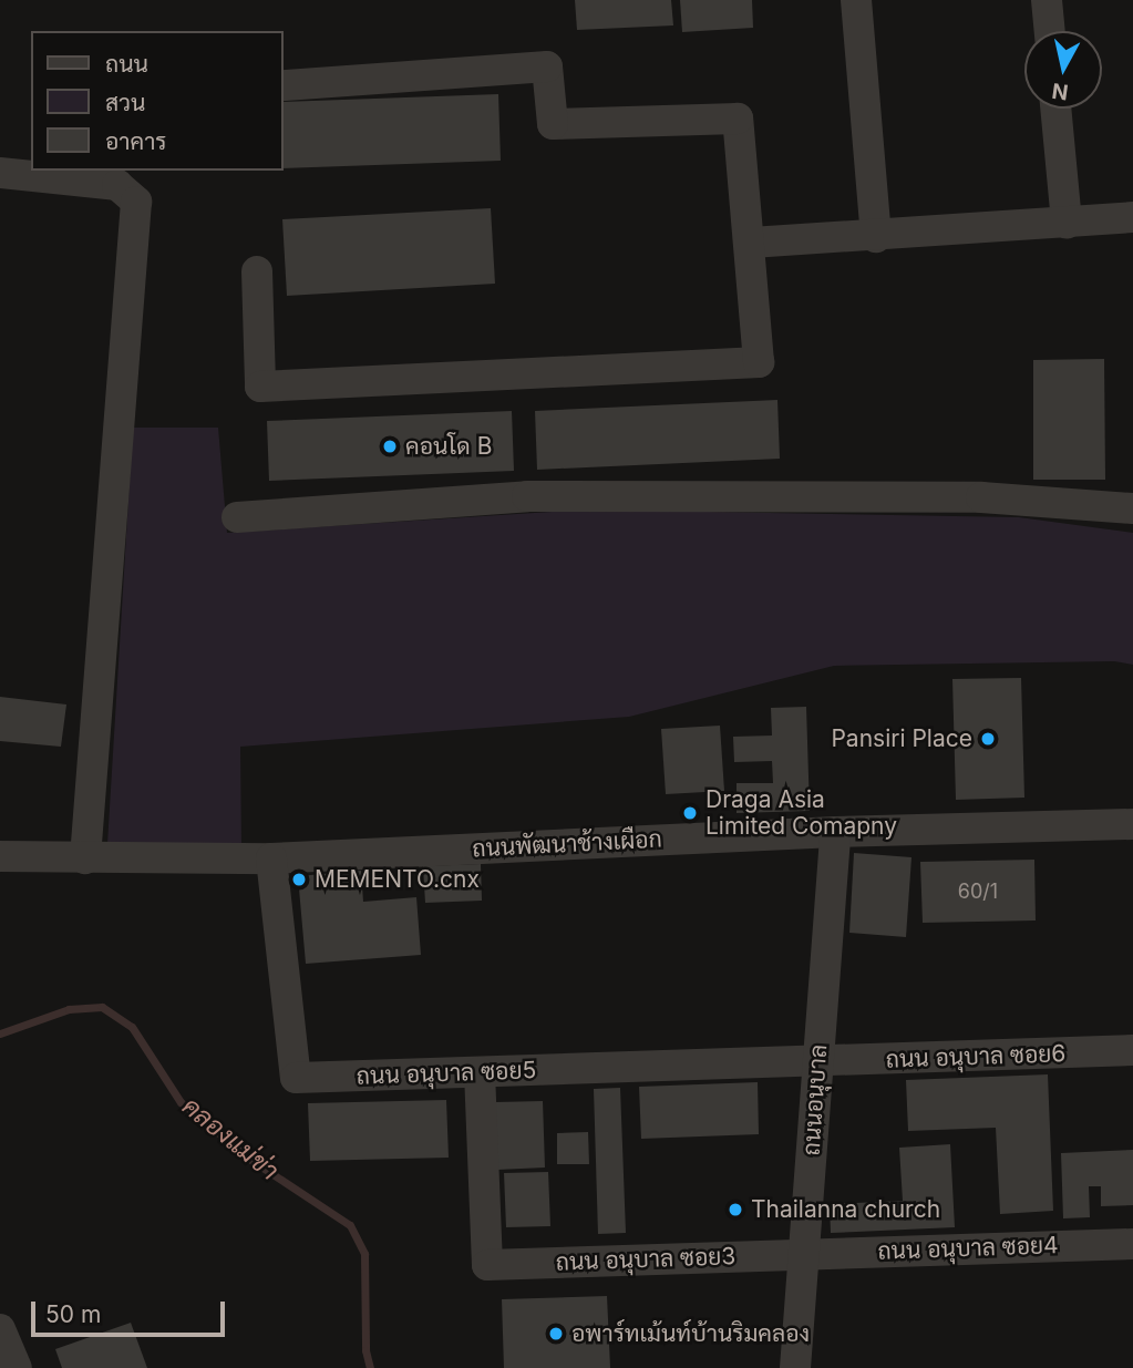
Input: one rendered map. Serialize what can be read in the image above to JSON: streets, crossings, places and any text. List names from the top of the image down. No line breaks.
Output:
{"streets":{"street":["ถนนพัฒนาช้างเผือก","ถนน อนุบาล ซอย6","ถนน อนุบาล ซอย5","ถนนอนุบาล","ถนน อนุบาล ซอย4","ถนน อนุบาล ซอย3"]},"crossings":[["ถนนพัฒนาช้างเผือก","ถนน อนุบาล ซอย5"],["ถนนพัฒนาช้างเผือก","ถนนอนุบาล"],["ถนน อนุบาล ซอย6","ถนน อนุบาล ซอย5"],["ถนน อนุบาล ซอย6","ถนนอนุบาล"],["ถนน อนุบาล ซอย5","ถนนอนุบาล"],["ถนน อนุบาล ซอย5","ถนน อนุบาล ซอย3"],["ถนนอนุบาล","ถนน อนุบาล ซอย4"],["ถนนอนุบาล","ถนน อนุบาล ซอย3"],["ถนน อนุบาล ซอย4","ถนน อนุบาล ซอย3"]],"water":["คลองแม่ข่า"],"places":["คอนโด B","Pansiri Place","Draga Asia Limited Comapny","MEMENTO.cnx","Thailanna church","อพาร์ทเม้นท์บ้านริมคลอง"],"house_numbers":["60/1"],"legend":["ถนน","สวน","อาคาร"],"scale_bar":"50 m","north":"bottom"}
